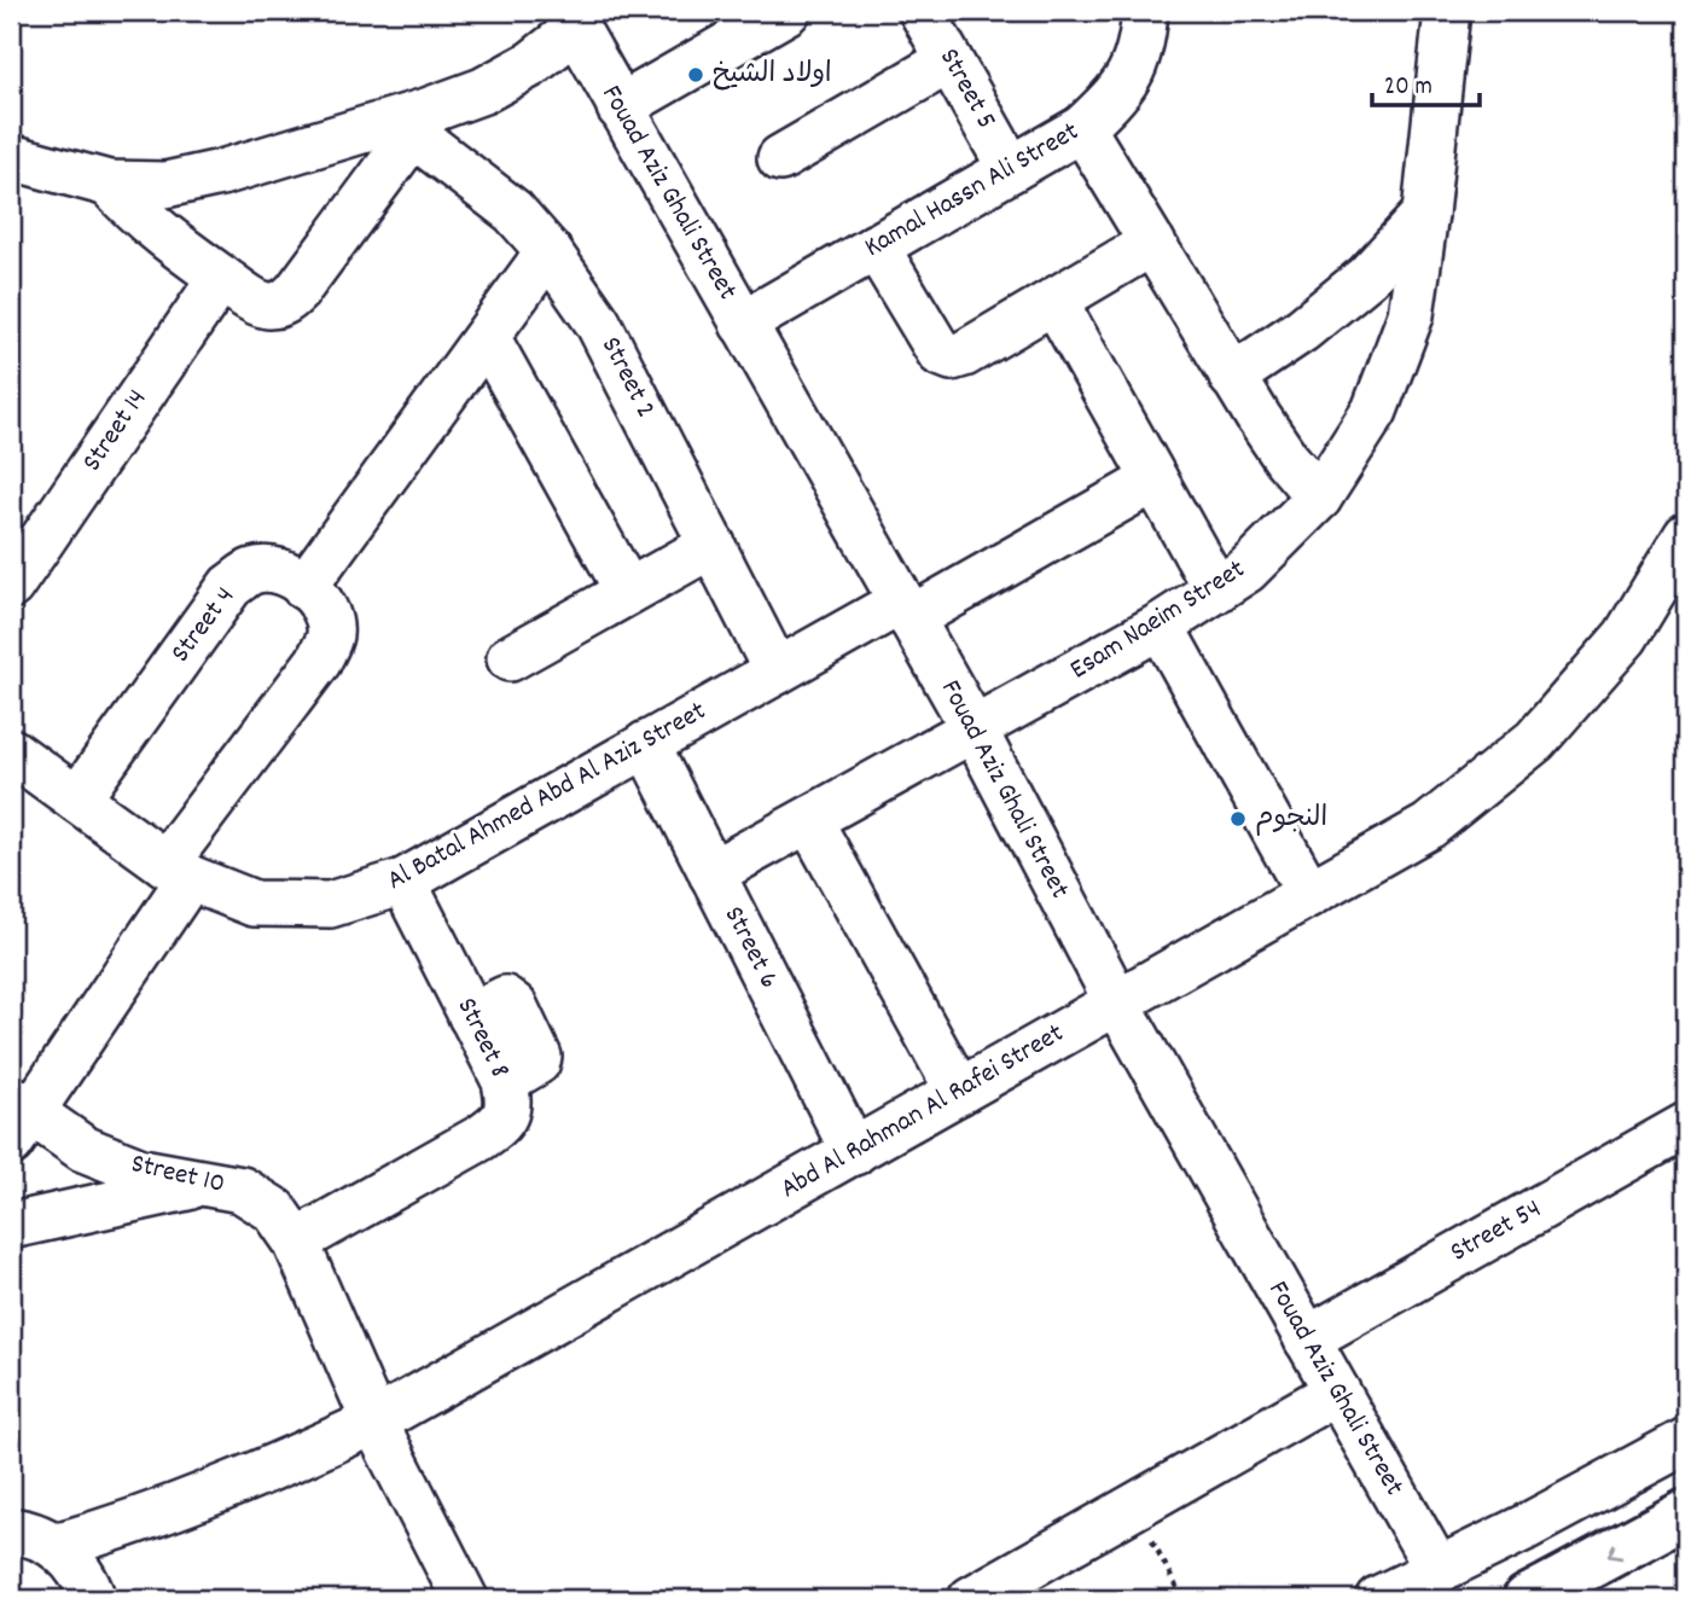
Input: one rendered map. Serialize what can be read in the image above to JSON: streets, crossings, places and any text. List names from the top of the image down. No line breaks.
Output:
{"streets":{"street":["Street 5","Kamal Hassn Ali Street","Fouad Aziz Ghali Street","Street 2","Street 14","Esam Naeim Street","Street 4","Al Batal Ahmed Abd Al Aziz Street","Street 6","Street 8","Abd Al Rahman Al Rafei Street","Street 10","Street 54"]},"crossings":[["Street 5","Kamal Hassn Ali Street"],["Kamal Hassn Ali Street","Fouad Aziz Ghali Street"],["Fouad Aziz Ghali Street","Esam Naeim Street"],["Fouad Aziz Ghali Street","Al Batal Ahmed Abd Al Aziz Street"],["Fouad Aziz Ghali Street","Abd Al Rahman Al Rafei Street"],["Fouad Aziz Ghali Street","Street 54"],["Street 2","Al Batal Ahmed Abd Al Aziz Street"],["Esam Naeim Street","Street 6"],["Street 4","Al Batal Ahmed Abd Al Aziz Street"],["Al Batal Ahmed Abd Al Aziz Street","Street 6"],["Al Batal Ahmed Abd Al Aziz Street","Street 8"],["Street 6","Abd Al Rahman Al Rafei Street"],["Street 8","Street 10"],["Abd Al Rahman Al Rafei Street","Street 10"]],"places":["اولاد الشيخ","النجوم"],"scale_bar":"20 m"}
